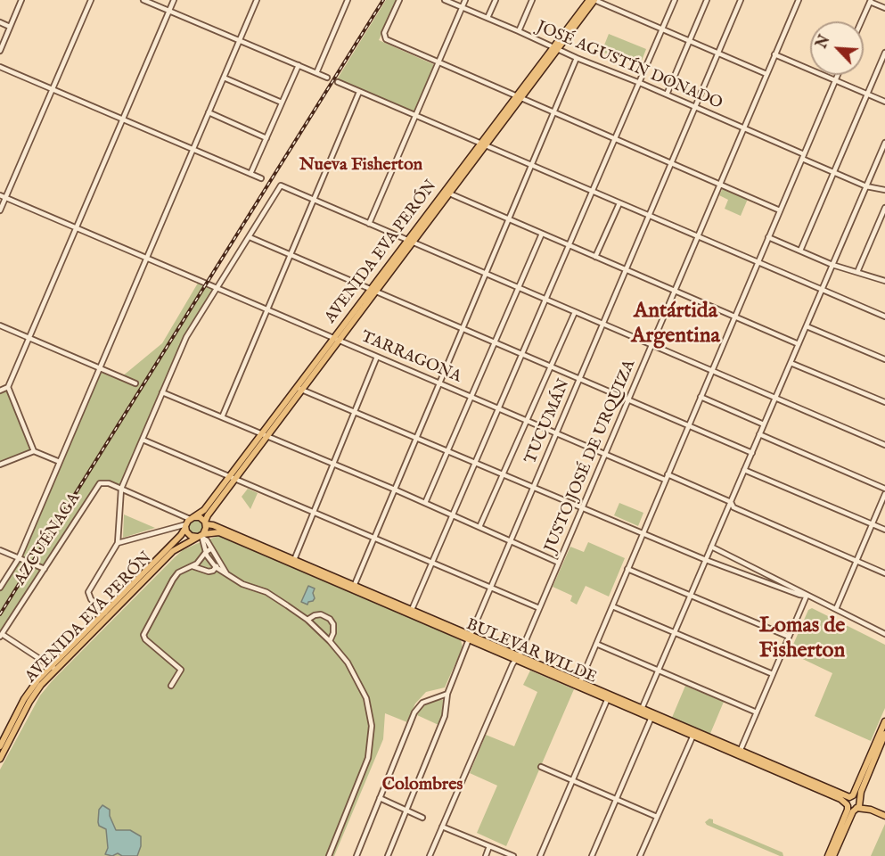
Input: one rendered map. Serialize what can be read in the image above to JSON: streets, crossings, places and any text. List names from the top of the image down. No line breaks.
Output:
{"streets":{"main road":["AVENIDA EVA PERÓN","BULEVAR WILDE"],"street":["JOSÉ AGUSTÍN DONADO","TARRAGONA","TUCUMÁN","JUSTO JOSÉ DE URQUIZA","AZCUÉNAGA"]},"crossings":[["JOSÉ AGUSTÍN DONADO","AVENIDA EVA PERÓN"],["JOSÉ AGUSTÍN DONADO","TUCUMÁN"],["JOSÉ AGUSTÍN DONADO","JUSTO JOSÉ DE URQUIZA"],["AVENIDA EVA PERÓN","TARRAGONA"],["AVENIDA EVA PERÓN","BULEVAR WILDE"],["TARRAGONA","TUCUMÁN"],["TARRAGONA","JUSTO JOSÉ DE URQUIZA"],["TUCUMÁN","BULEVAR WILDE"],["JUSTO JOSÉ DE URQUIZA","BULEVAR WILDE"]],"districts":["Nueva Fisherton","Antártida Argentina","Lomas de Fisherton","Colombres"],"north":"top left"}
